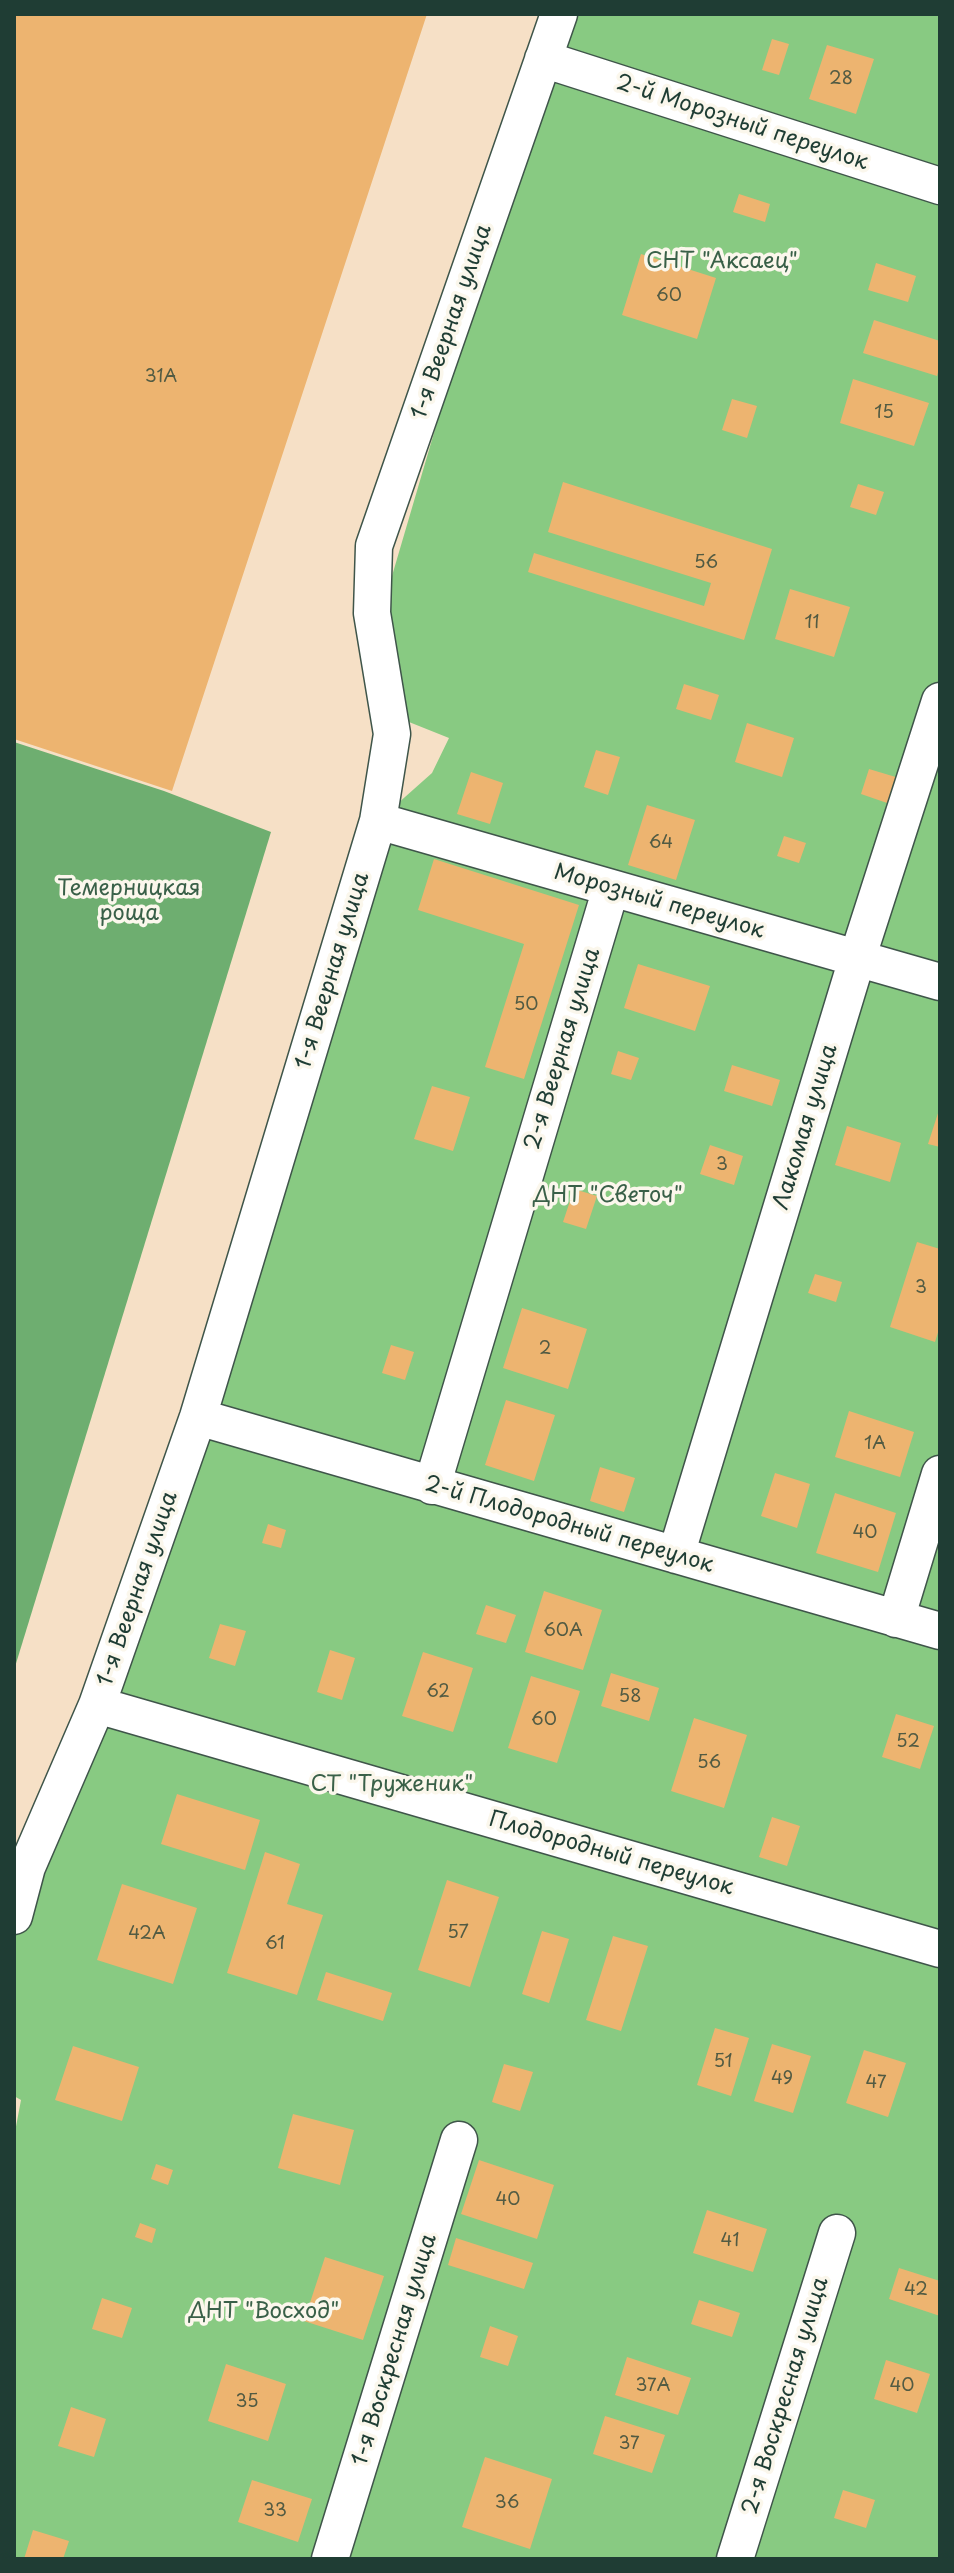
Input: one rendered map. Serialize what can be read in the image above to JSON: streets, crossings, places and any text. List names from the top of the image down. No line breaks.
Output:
{"streets":{"street":["2-й Морозный переулок","1-я Веерная улица","Морозный переулок","2-я Веерная улица","Лакомая улица","2-й Плодородный переулок","Плодородный переулок","1-я Воскресная улица","2-я Воскресная улица"]},"crossings":[["2-й Морозный переулок","1-я Веерная улица"],["1-я Веерная улица","Морозный переулок"],["1-я Веерная улица","2-й Плодородный переулок"],["1-я Веерная улица","Плодородный переулок"],["Морозный переулок","2-я Веерная улица"],["Морозный переулок","Лакомая улица"],["2-я Веерная улица","2-й Плодородный переулок"],["Лакомая улица","2-й Плодородный переулок"]],"parks":["СНТ \"Аксаец\"","Темерницкая роща","ДНТ \"Светоч\"","СТ \"Труженик\"","ДНТ \"Восход\""],"house_numbers":["28","60","31А","15","56","11","64","50","3","3","2","1А","40","60А","62","58","60","52","56","57","42А","61","51","49","47","40","41","42","37А","40","35","37","36","33"]}
